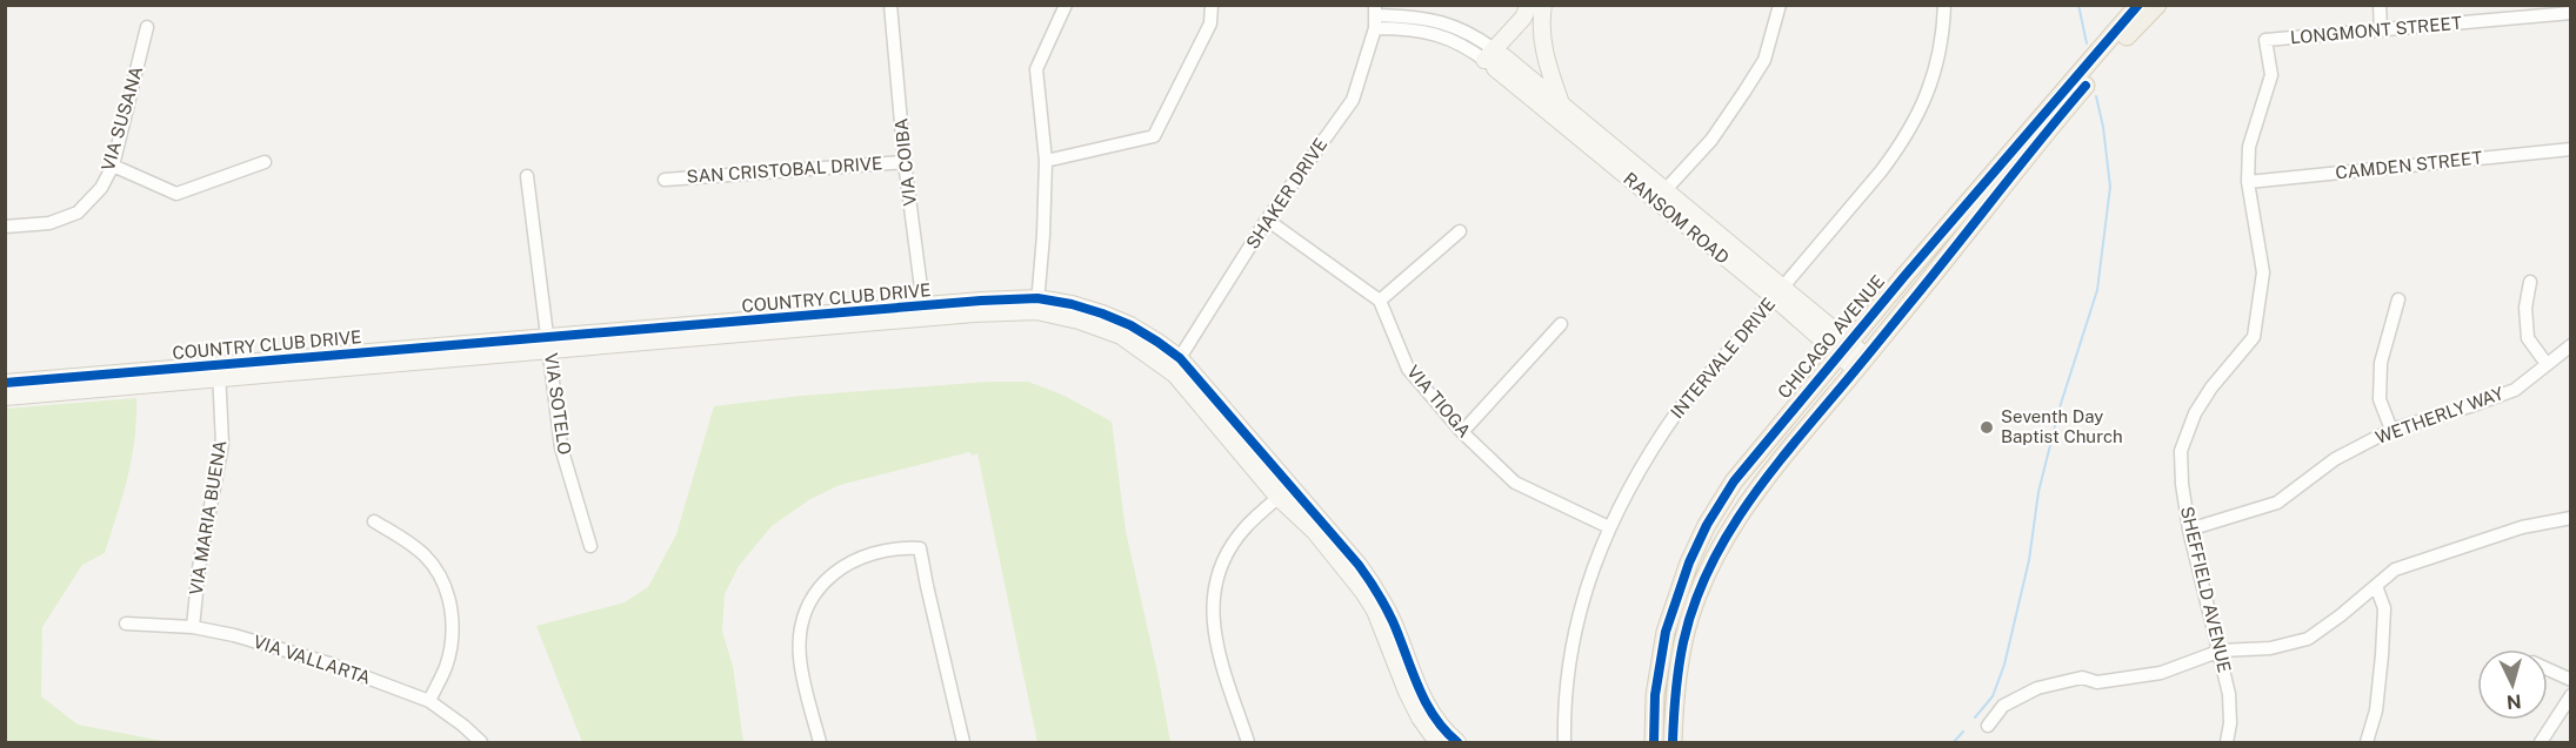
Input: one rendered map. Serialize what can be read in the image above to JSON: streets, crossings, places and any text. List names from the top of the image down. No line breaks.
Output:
{"streets":{"main road":["CHICAGO AVENUE"],"street":["LONGMONT STREET","VIA SUSANA","VIA COIBA","CAMDEN STREET","SAN CRISTOBAL DRIVE","SHAKER DRIVE","RANSOM ROAD","COUNTRY CLUB DRIVE","INTERVALE DRIVE","VIA TIOGA","VIA SOTELO","WETHERLY WAY","VIA MARIA BUENA","SHEFFIELD AVENUE","VIA VALLARTA"]},"crossings":[["LONGMONT STREET","SHEFFIELD AVENUE"],["VIA COIBA","SAN CRISTOBAL DRIVE"],["VIA COIBA","COUNTRY CLUB DRIVE"],["CAMDEN STREET","SHEFFIELD AVENUE"],["SHAKER DRIVE","COUNTRY CLUB DRIVE"],["RANSOM ROAD","CHICAGO AVENUE"],["RANSOM ROAD","INTERVALE DRIVE"],["COUNTRY CLUB DRIVE","VIA SOTELO"],["COUNTRY CLUB DRIVE","VIA MARIA BUENA"],["INTERVALE DRIVE","VIA TIOGA"],["WETHERLY WAY","SHEFFIELD AVENUE"],["VIA MARIA BUENA","VIA VALLARTA"]],"places":["Seventh Day Baptist Church"],"north":"bottom"}
